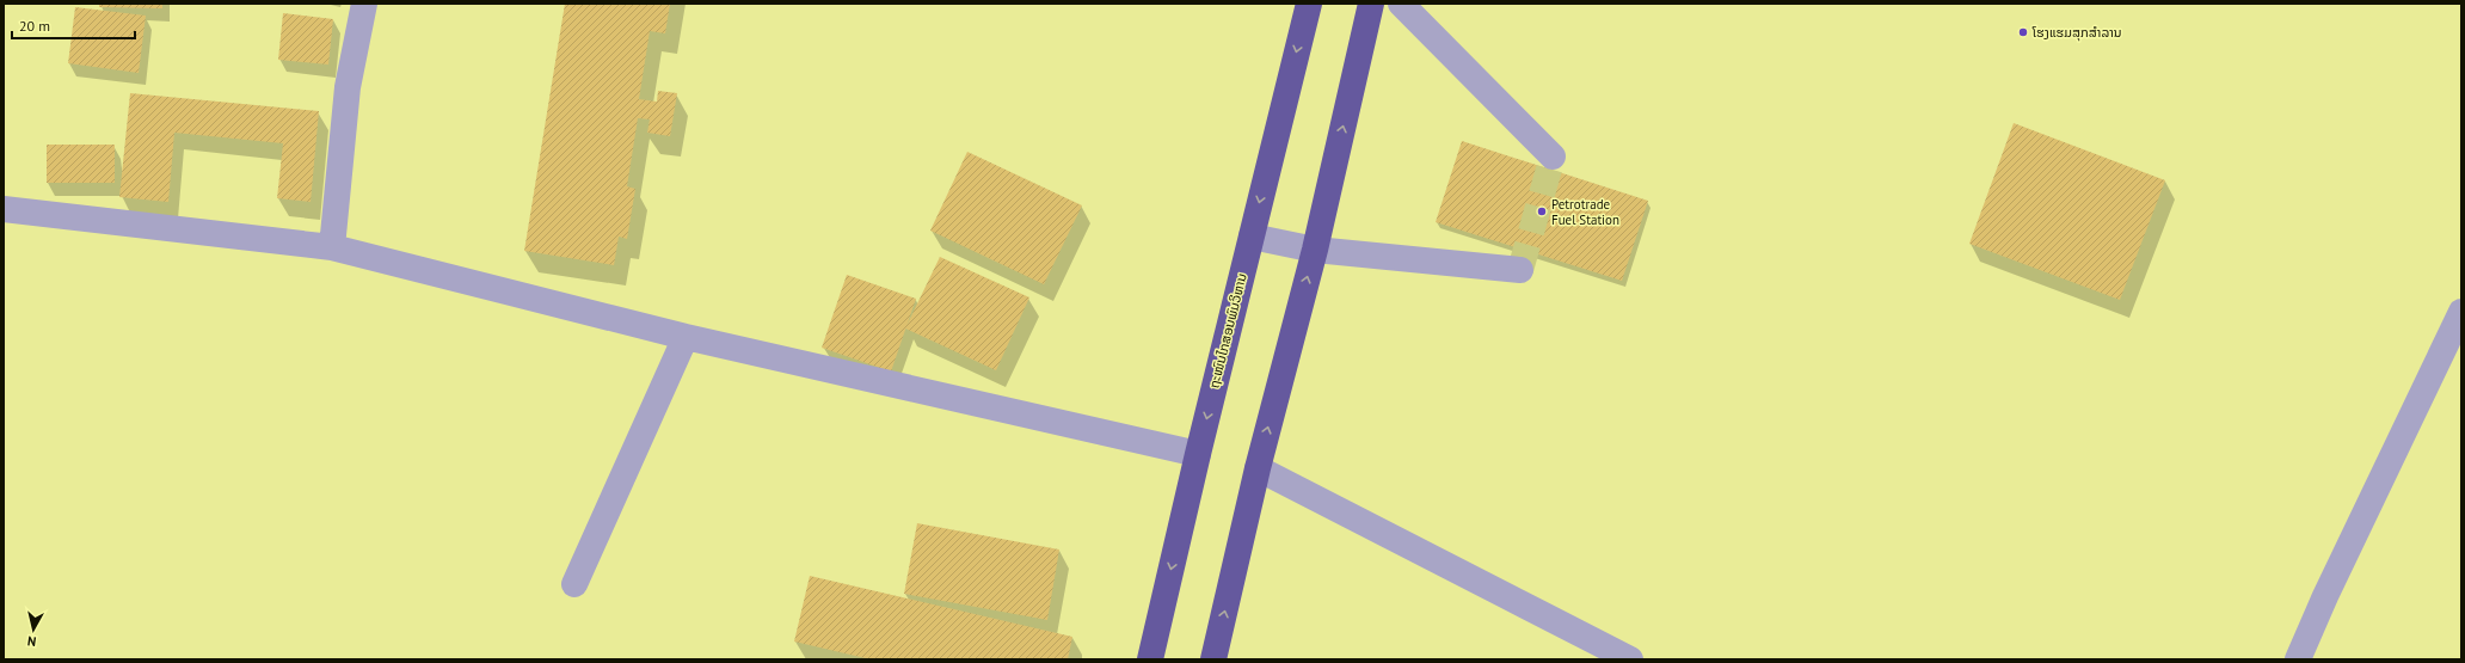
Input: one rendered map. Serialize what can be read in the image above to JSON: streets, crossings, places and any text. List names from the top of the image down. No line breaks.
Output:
{"streets":{"highway":["ຖະໜົນໄກສອນພົມວິຫານ"]},"places":["ໂຮງແຮມສຸກສໍາລານ","Petrotrade Fuel Station"],"scale_bar":"20 m","north":"bottom"}
